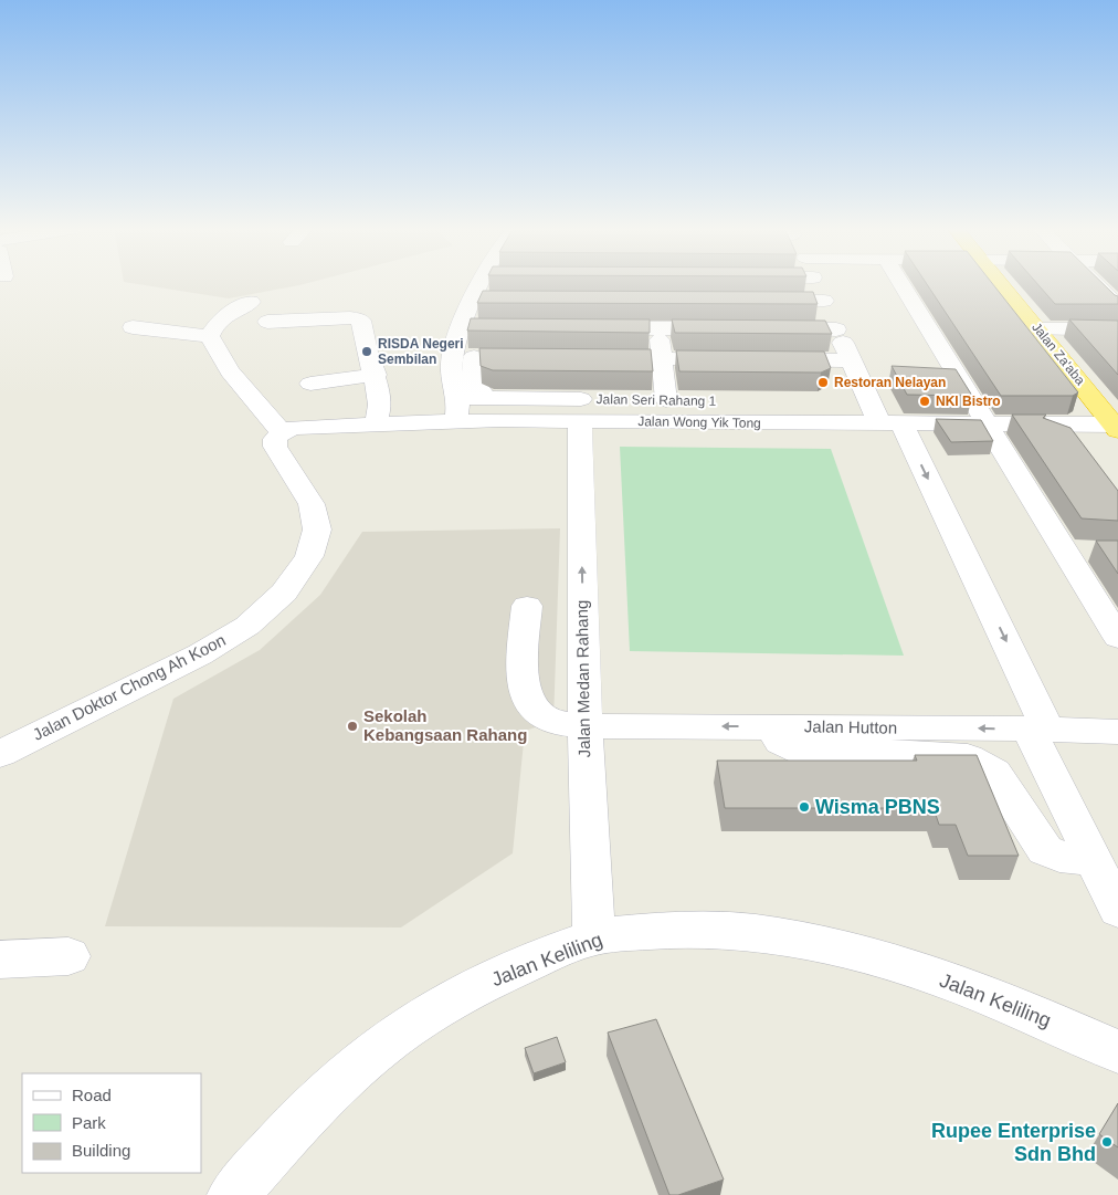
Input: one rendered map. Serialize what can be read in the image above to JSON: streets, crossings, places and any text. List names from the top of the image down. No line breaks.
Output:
{"streets":{"highway":["Jalan Za'aba"],"street":["Jalan Seri Rahang 1","Jalan Wong Yik Tong","Jalan Medan Rahang","Jalan Doktor Chong Ah Koon","Jalan Hutton","Jalan Keliling"]},"crossings":[["Jalan Za'aba","Jalan Wong Yik Tong"],["Jalan Seri Rahang 1","Jalan Wong Yik Tong"],["Jalan Wong Yik Tong","Jalan Medan Rahang"],["Jalan Wong Yik Tong","Jalan Doktor Chong Ah Koon"],["Jalan Medan Rahang","Jalan Hutton"],["Jalan Medan Rahang","Jalan Keliling"]],"one_way":["Jalan Medan Rahang","Jalan Hutton"],"places":["RISDA Negeri Sembilan","Restoran Nelayan","NKI Bistro","Sekolah Kebangsaan Rahang","Wisma PBNS","Rupee Enterprise Sdn Bhd"],"legend":["Road","Park","Building"]}
